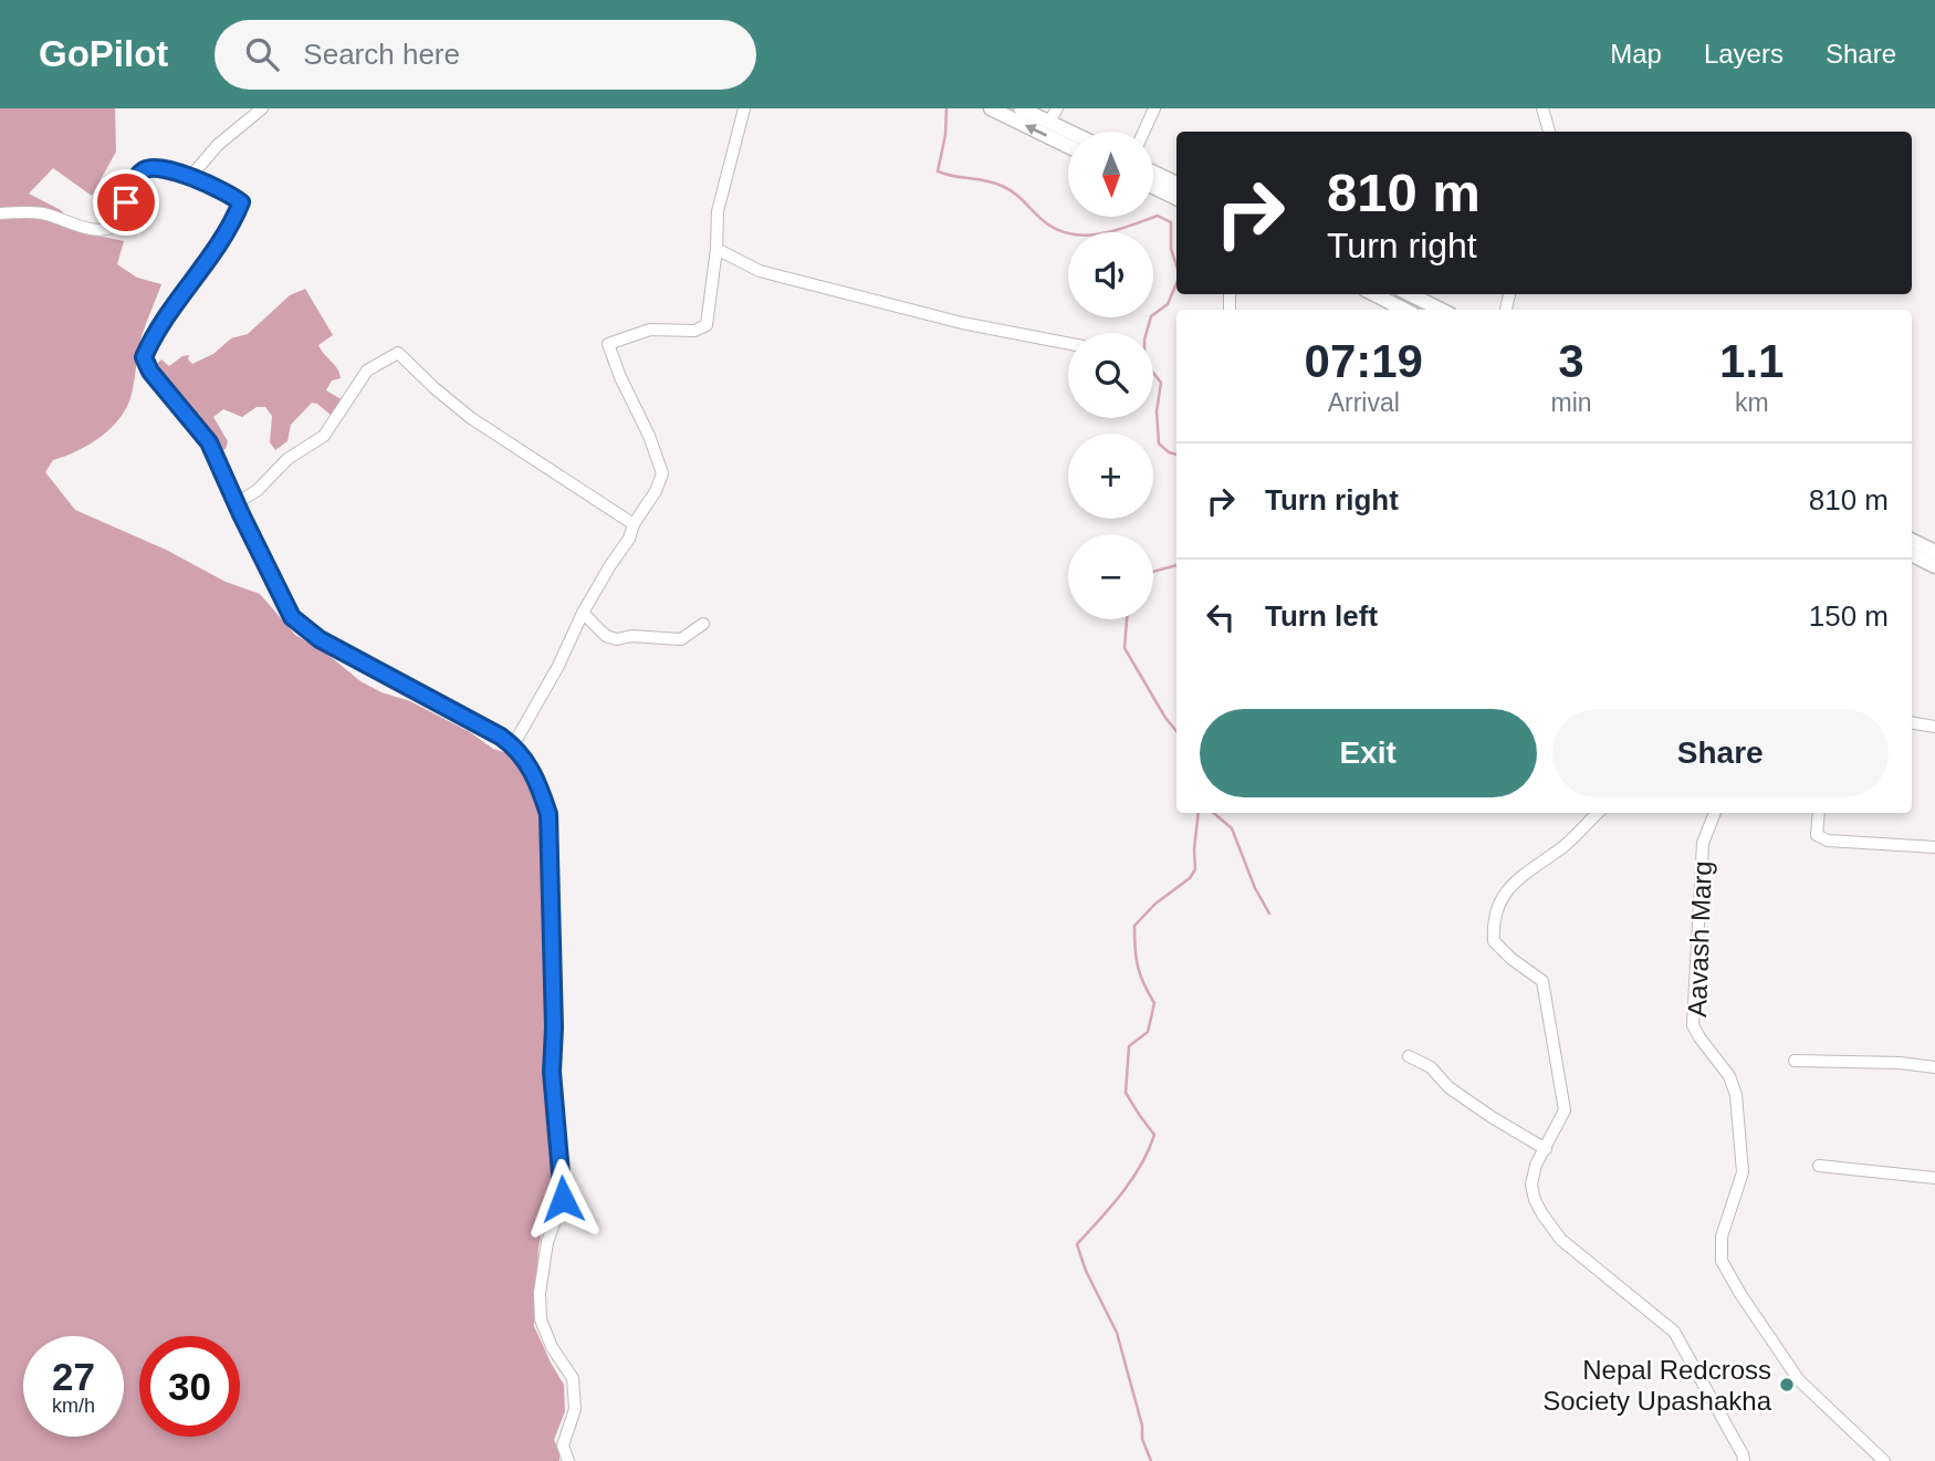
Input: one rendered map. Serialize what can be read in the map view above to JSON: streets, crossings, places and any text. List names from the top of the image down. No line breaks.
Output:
{"streets":{"street":["Aavash Marg"]},"places":["Nepal Redcross Society Upashakha"],"north":"bottom","page":{"header":"GoPilot","search":"Search here","nav":["Map","Layers","Share"],"map_buttons":["+","−"],"turn":["810 m","Turn right"],"eta":["07:19","Arrival","3","min","1.1","km"],"list":[{"name":"Turn right","value":"810 m"},{"name":"Turn left","value":"150 m"}],"buttons":["Exit","Share"],"speed":"27 km/h","limit":"30"}}
